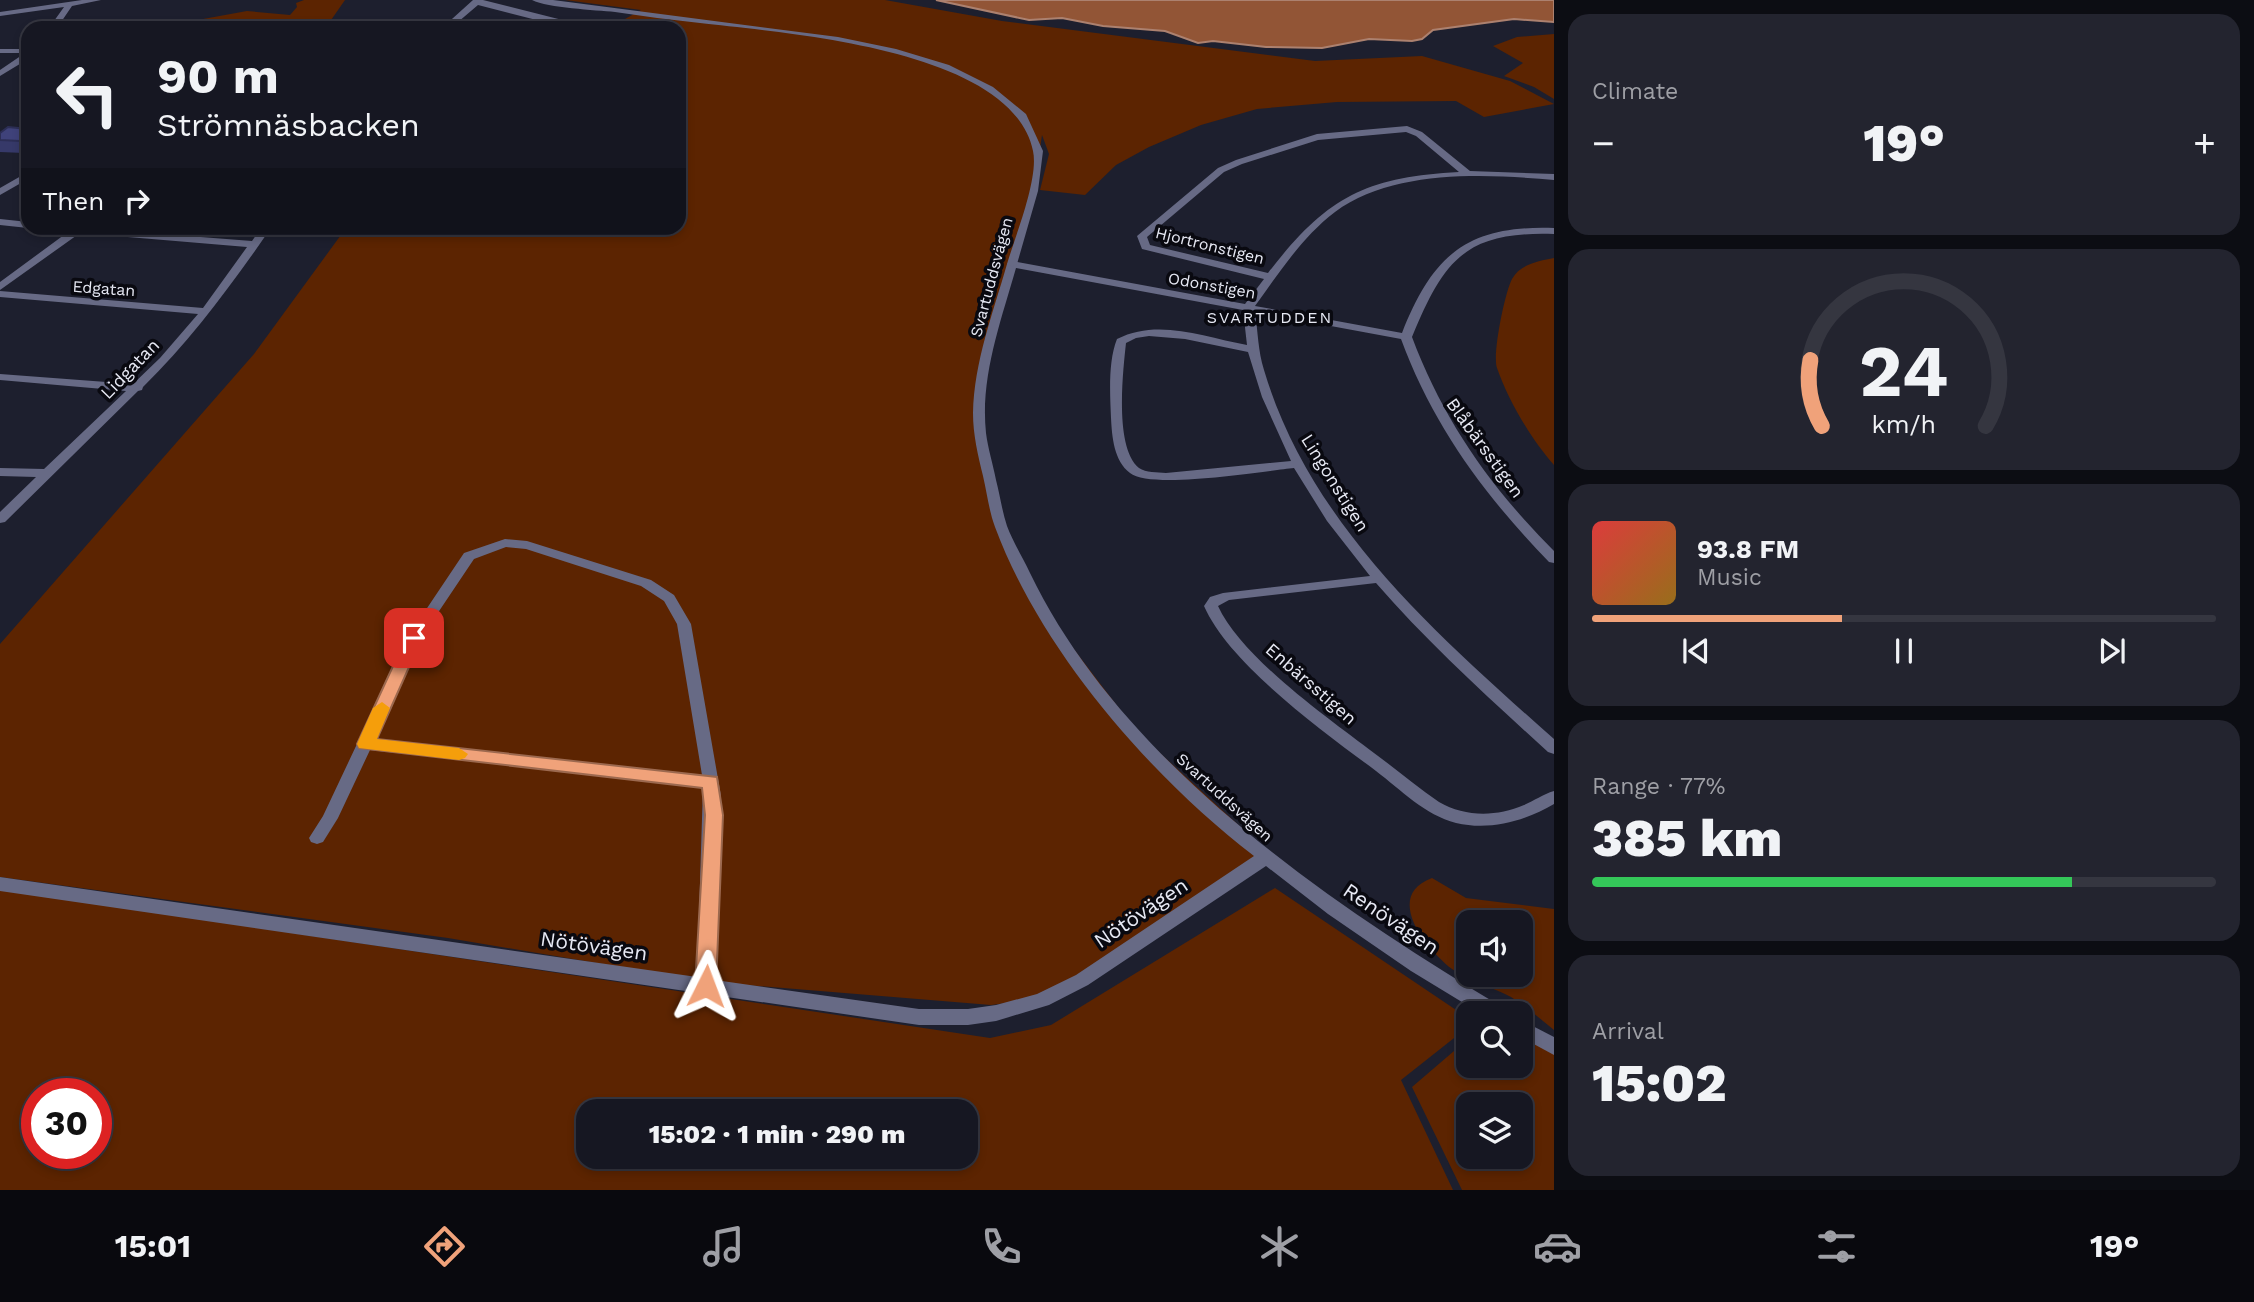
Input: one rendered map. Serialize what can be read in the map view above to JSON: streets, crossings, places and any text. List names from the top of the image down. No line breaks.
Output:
{"streets":{"street":["Hjortronstigen","Svartuddsvägen","Odonstigen","Edgatan","Lidgatan","Blåbärsstigen","Lingonstigen","Enbärsstigen","Nötövägen","Renövägen"]},"crossings":[["Svartuddsvägen","Odonstigen"],["Svartuddsvägen","Nötövägen"],["Svartuddsvägen","Renövägen"],["Odonstigen","Blåbärsstigen"],["Odonstigen","Lingonstigen"],["Edgatan","Lidgatan"],["Lingonstigen","Enbärsstigen"],["Nötövägen","Renövägen"]],"districts":["SVARTUDDEN"],"page":{"tile":["Climate",["Range · 77%","385 km"],["Arrival","15:02"]],"turn":["90 m","Strömnäsbacken"],"heat":["−","19°","+"],"then":"Then","song":["93.8 FM","Music"],"limit":"30","trip":"15:02 · 1 min · 290 m","tabs":["15:01","19°"],"gauge":["24","km/h"]}}
